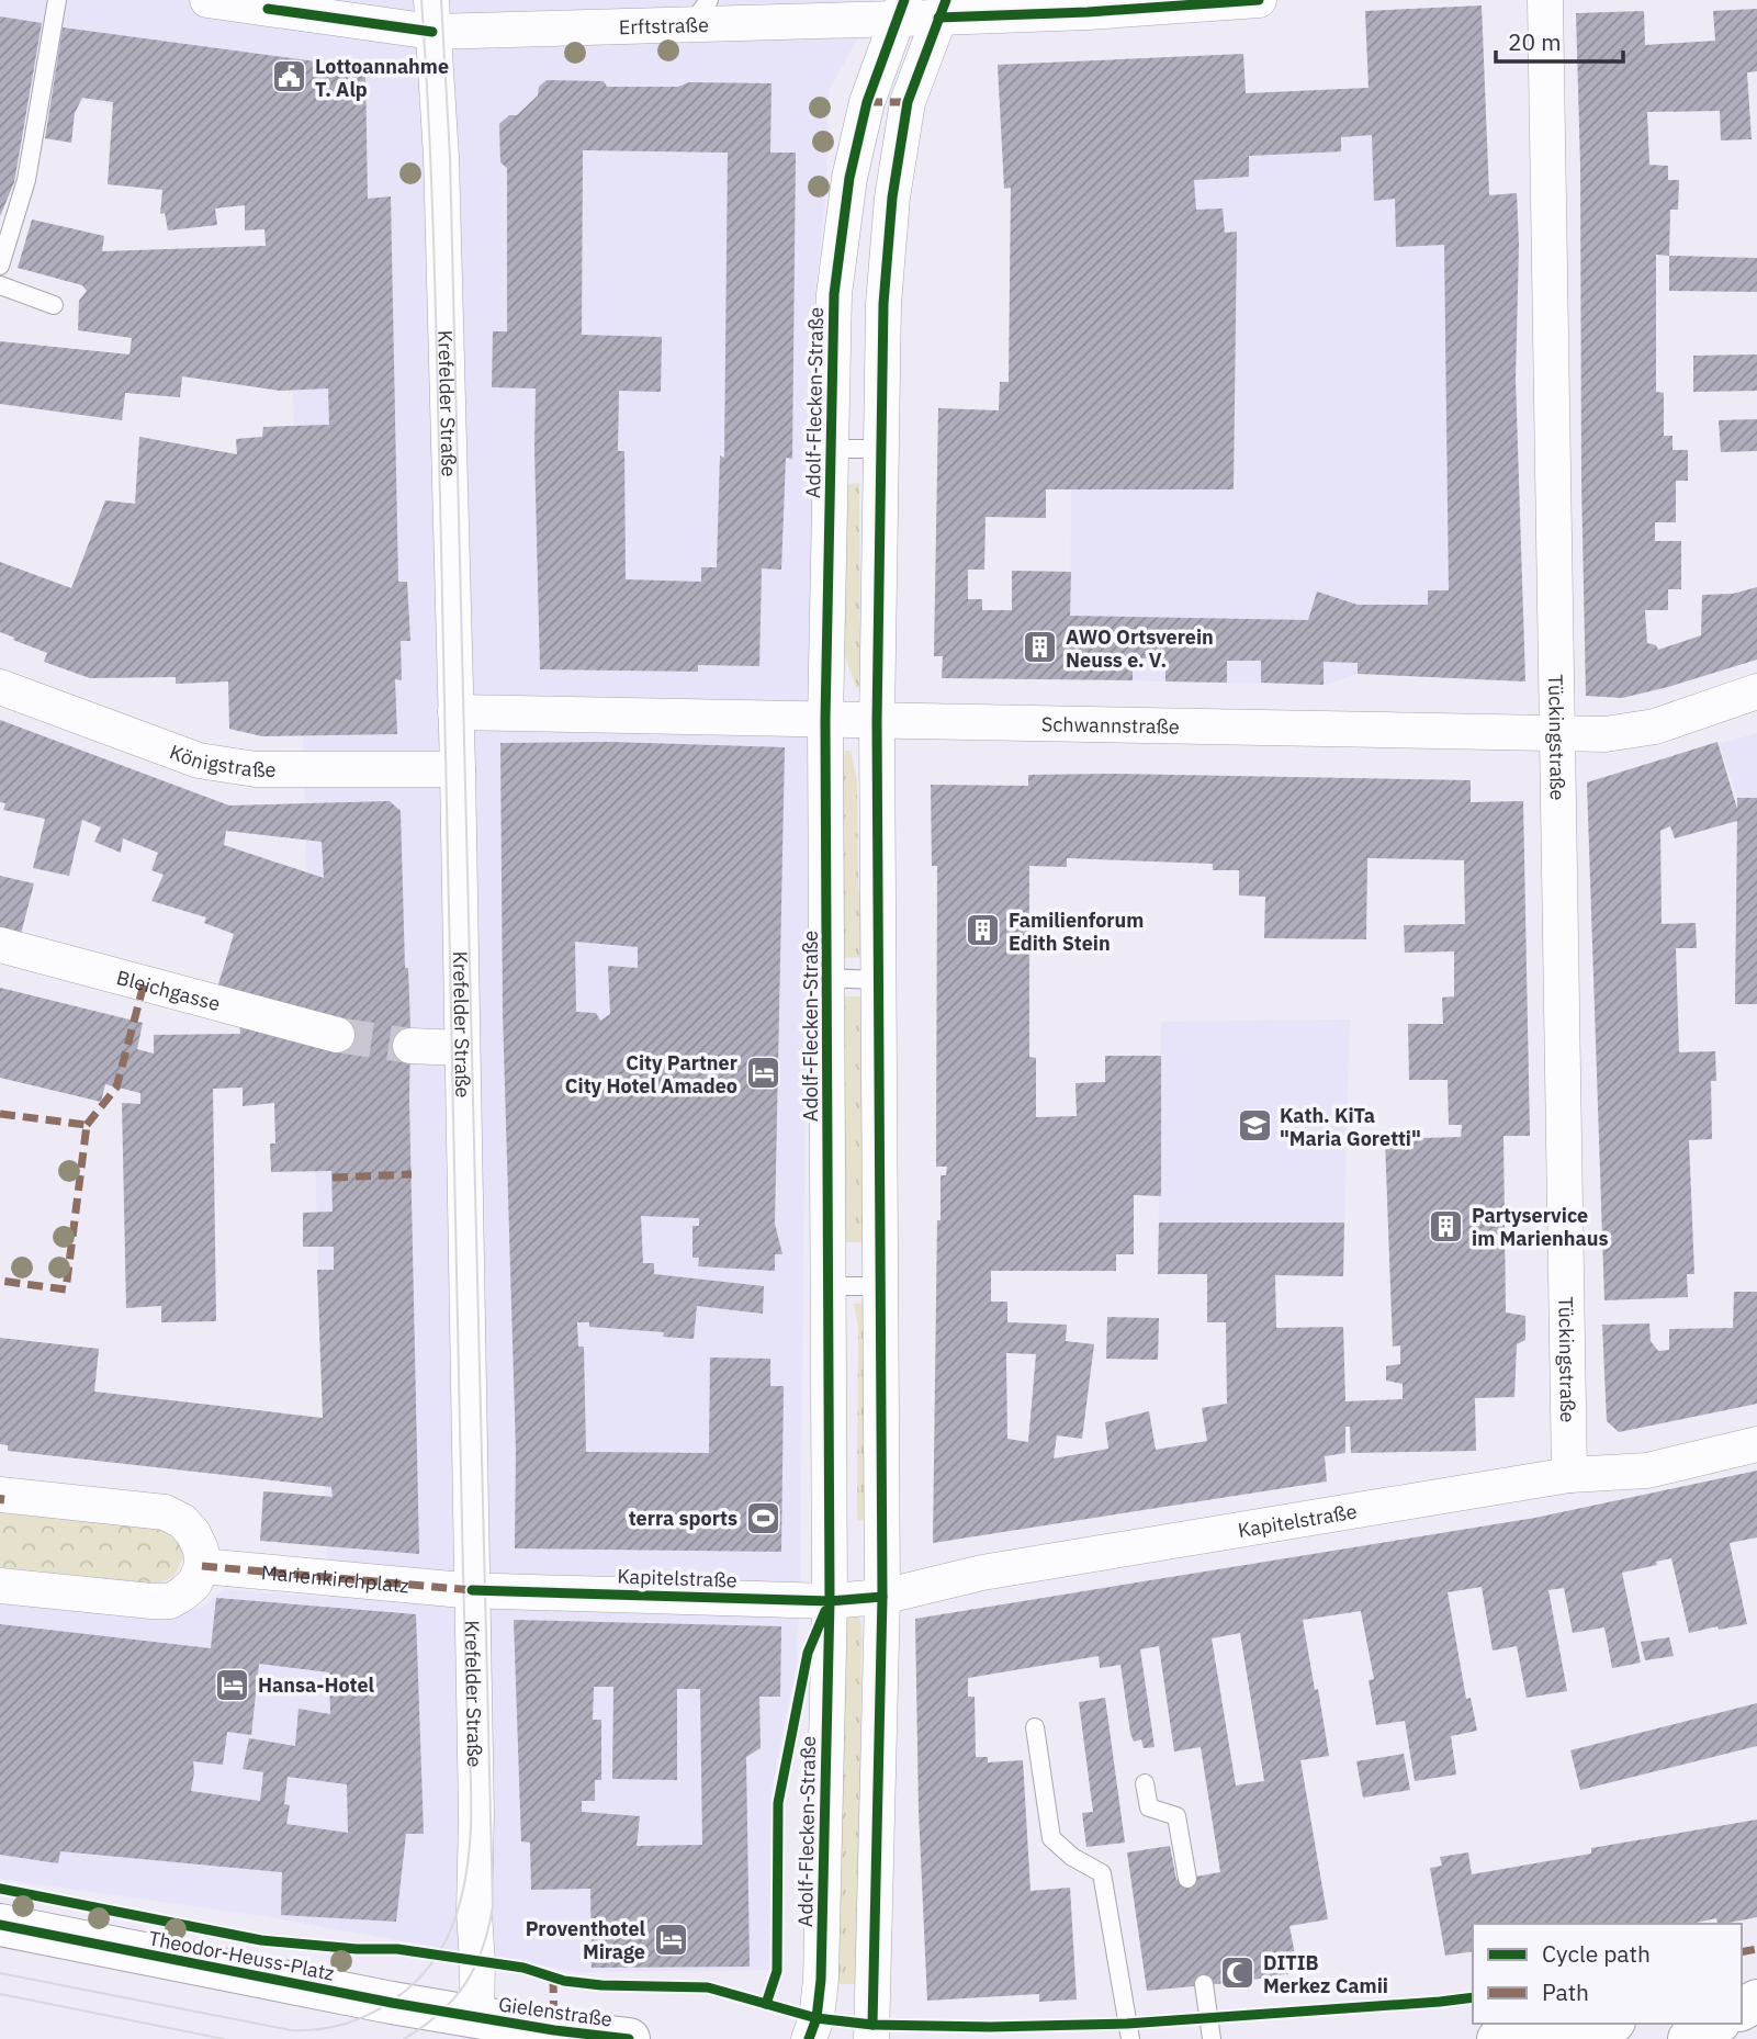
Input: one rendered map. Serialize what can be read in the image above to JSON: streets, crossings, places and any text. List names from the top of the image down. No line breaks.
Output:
{"streets":{"main road":["Theodor-Heuss-Platz","Gielenstraße"],"street":["Erftstraße","Krefelder Straße","Adolf-Flecken-Straße","Schwannstraße","Tückingstraße","Königstraße","Bleichgasse","Kapitelstraße","Marienkirchplatz"]},"crossings":[["Erftstraße","Krefelder Straße"],["Erftstraße","Adolf-Flecken-Straße"],["Krefelder Straße","Schwannstraße"],["Krefelder Straße","Königstraße"],["Krefelder Straße","Kapitelstraße"],["Krefelder Straße","Marienkirchplatz"],["Krefelder Straße","Theodor-Heuss-Platz"],["Krefelder Straße","Gielenstraße"],["Adolf-Flecken-Straße","Schwannstraße"],["Adolf-Flecken-Straße","Kapitelstraße"],["Schwannstraße","Tückingstraße"],["Tückingstraße","Kapitelstraße"],["Kapitelstraße","Marienkirchplatz"],["Theodor-Heuss-Platz","Gielenstraße"]],"places":{"public building":["Lottoannahme T. Alp"],"building":["AWO Ortsverein Neuss e. V.","Familienforum Edith Stein","Partyservice im Marienhaus"],"hotel":["City Partner City Hotel Amadeo","Hansa-Hotel","Proventhotel Mirage"],"school or university":["Kath. KiTa \"Maria Goretti\""],"sports":["terra sports"],"mosque":["DITIB Merkez Camii"]},"legend":["Cycle path","Path"],"scale_bar":"20 m"}
